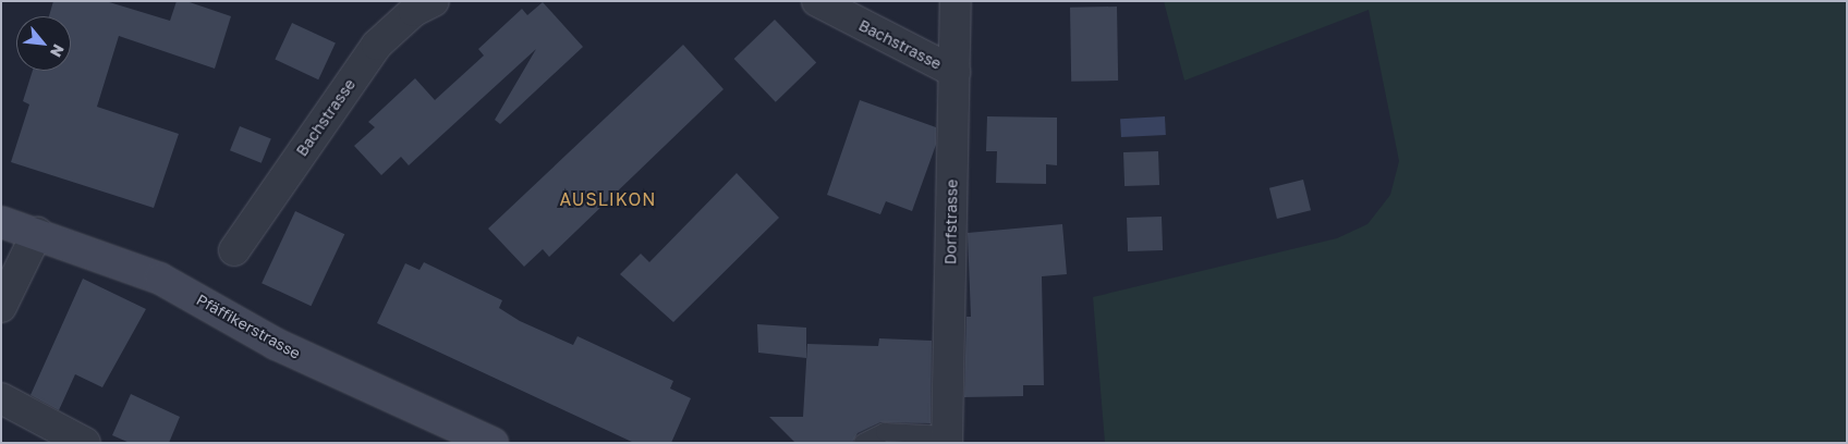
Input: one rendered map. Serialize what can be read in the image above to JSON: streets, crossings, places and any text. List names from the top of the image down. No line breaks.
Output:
{"streets":{"main road":["Pfäffikerstrasse"],"street":["Bachstrasse","Dorfstrasse"]},"crossings":[["Bachstrasse","Dorfstrasse"]],"districts":["AUSLIKON"],"north":"bottom right"}
